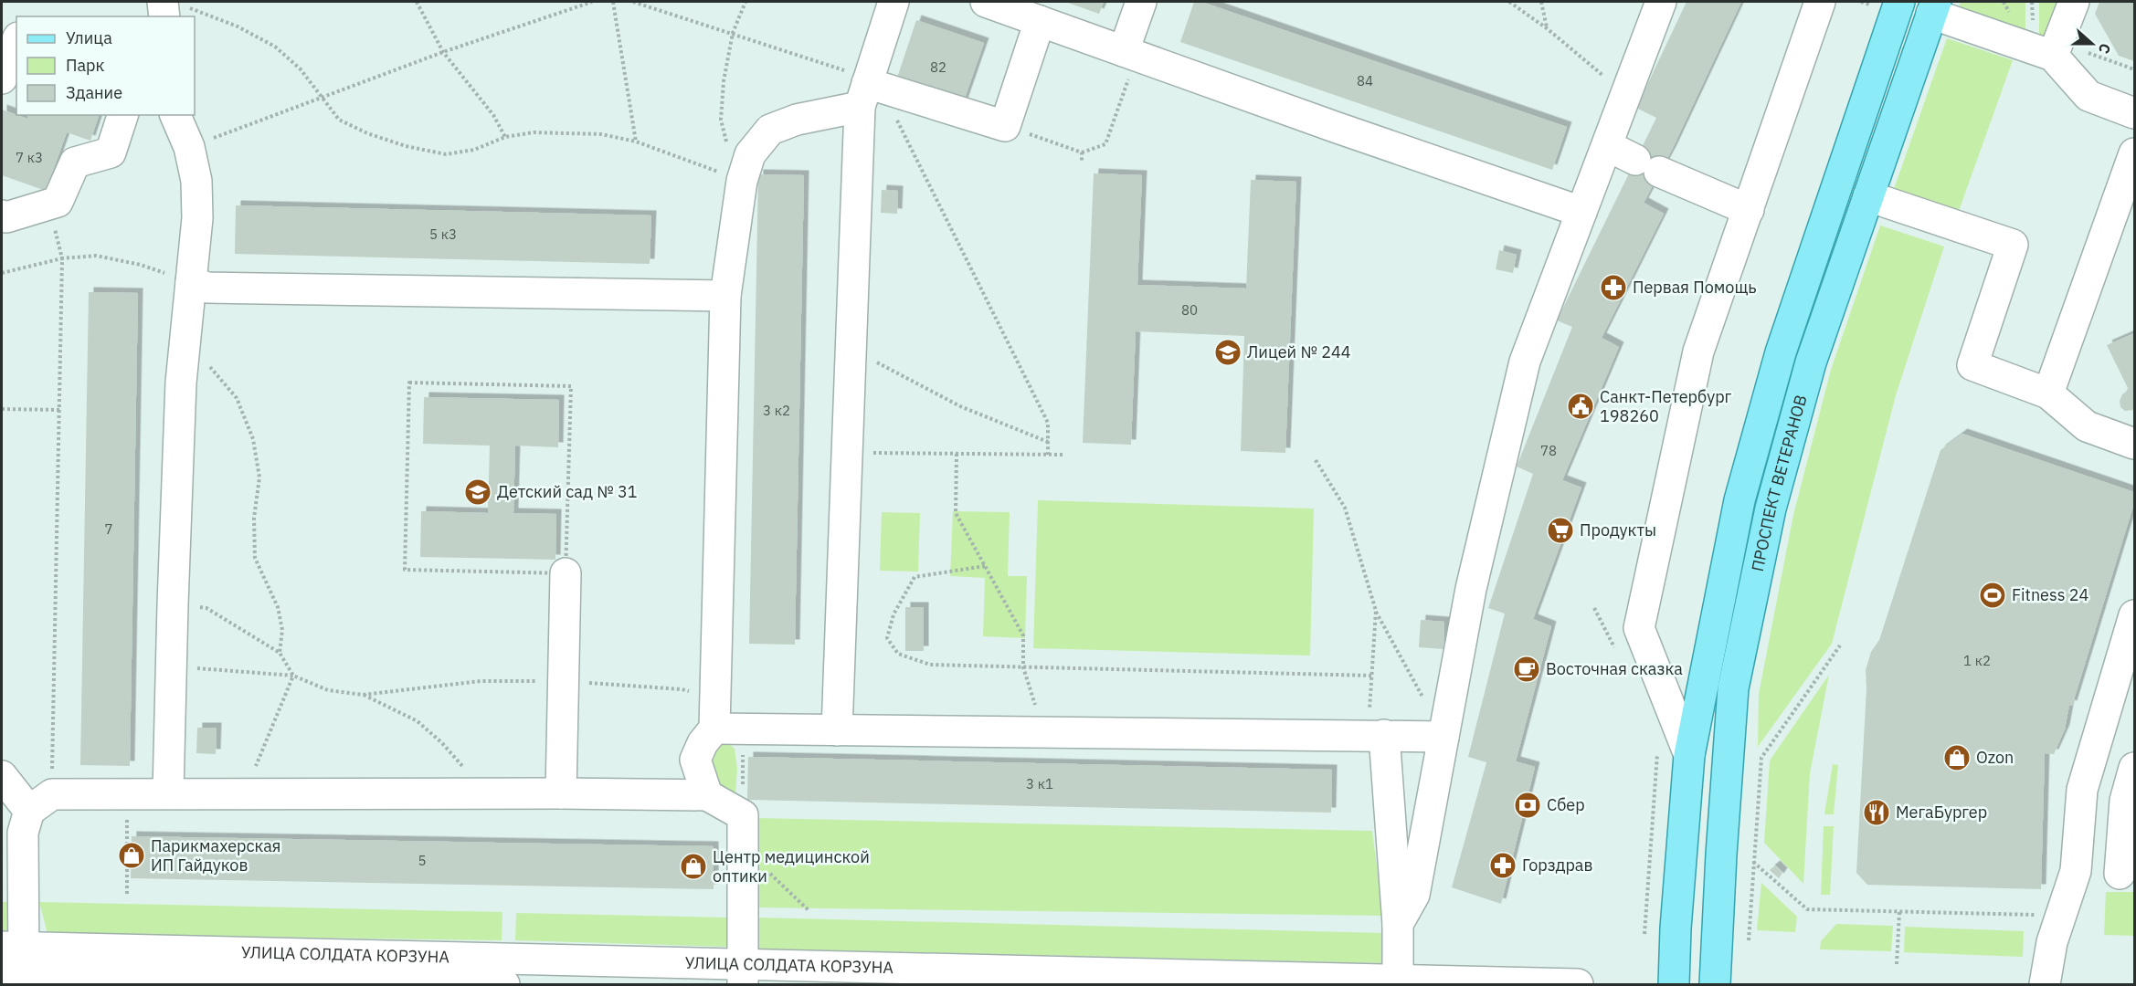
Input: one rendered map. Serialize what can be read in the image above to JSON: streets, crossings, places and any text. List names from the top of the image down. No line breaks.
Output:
{"streets":{"main road":["ПРОСПЕКТ ВЕТЕРАНОВ"],"street":["УЛИЦА СОЛДАТА КОРЗУНА"]},"places":{"pharmacy":["Первая Помощь","Горздрав"],"school or university":["Лицей № 244","Детский сад № 31"],"public building":["Санкт-Петербург 198260"],"supermarket":["Продукты"],"sports":["Fitness 24"],"cafe":["Восточная сказка"],"shop":["Ozon","Парикмахерская ИП Гайдуков","Центр медицинской оптики"],"bank":["Сбер"],"restaurant":["МегаБургер"]},"house_numbers":["82","84","7 к3","5 к3","80","3 к2","78","7","1 к2","3 к1","5"],"legend":["Улица","Парк","Здание"],"north":"right"}
